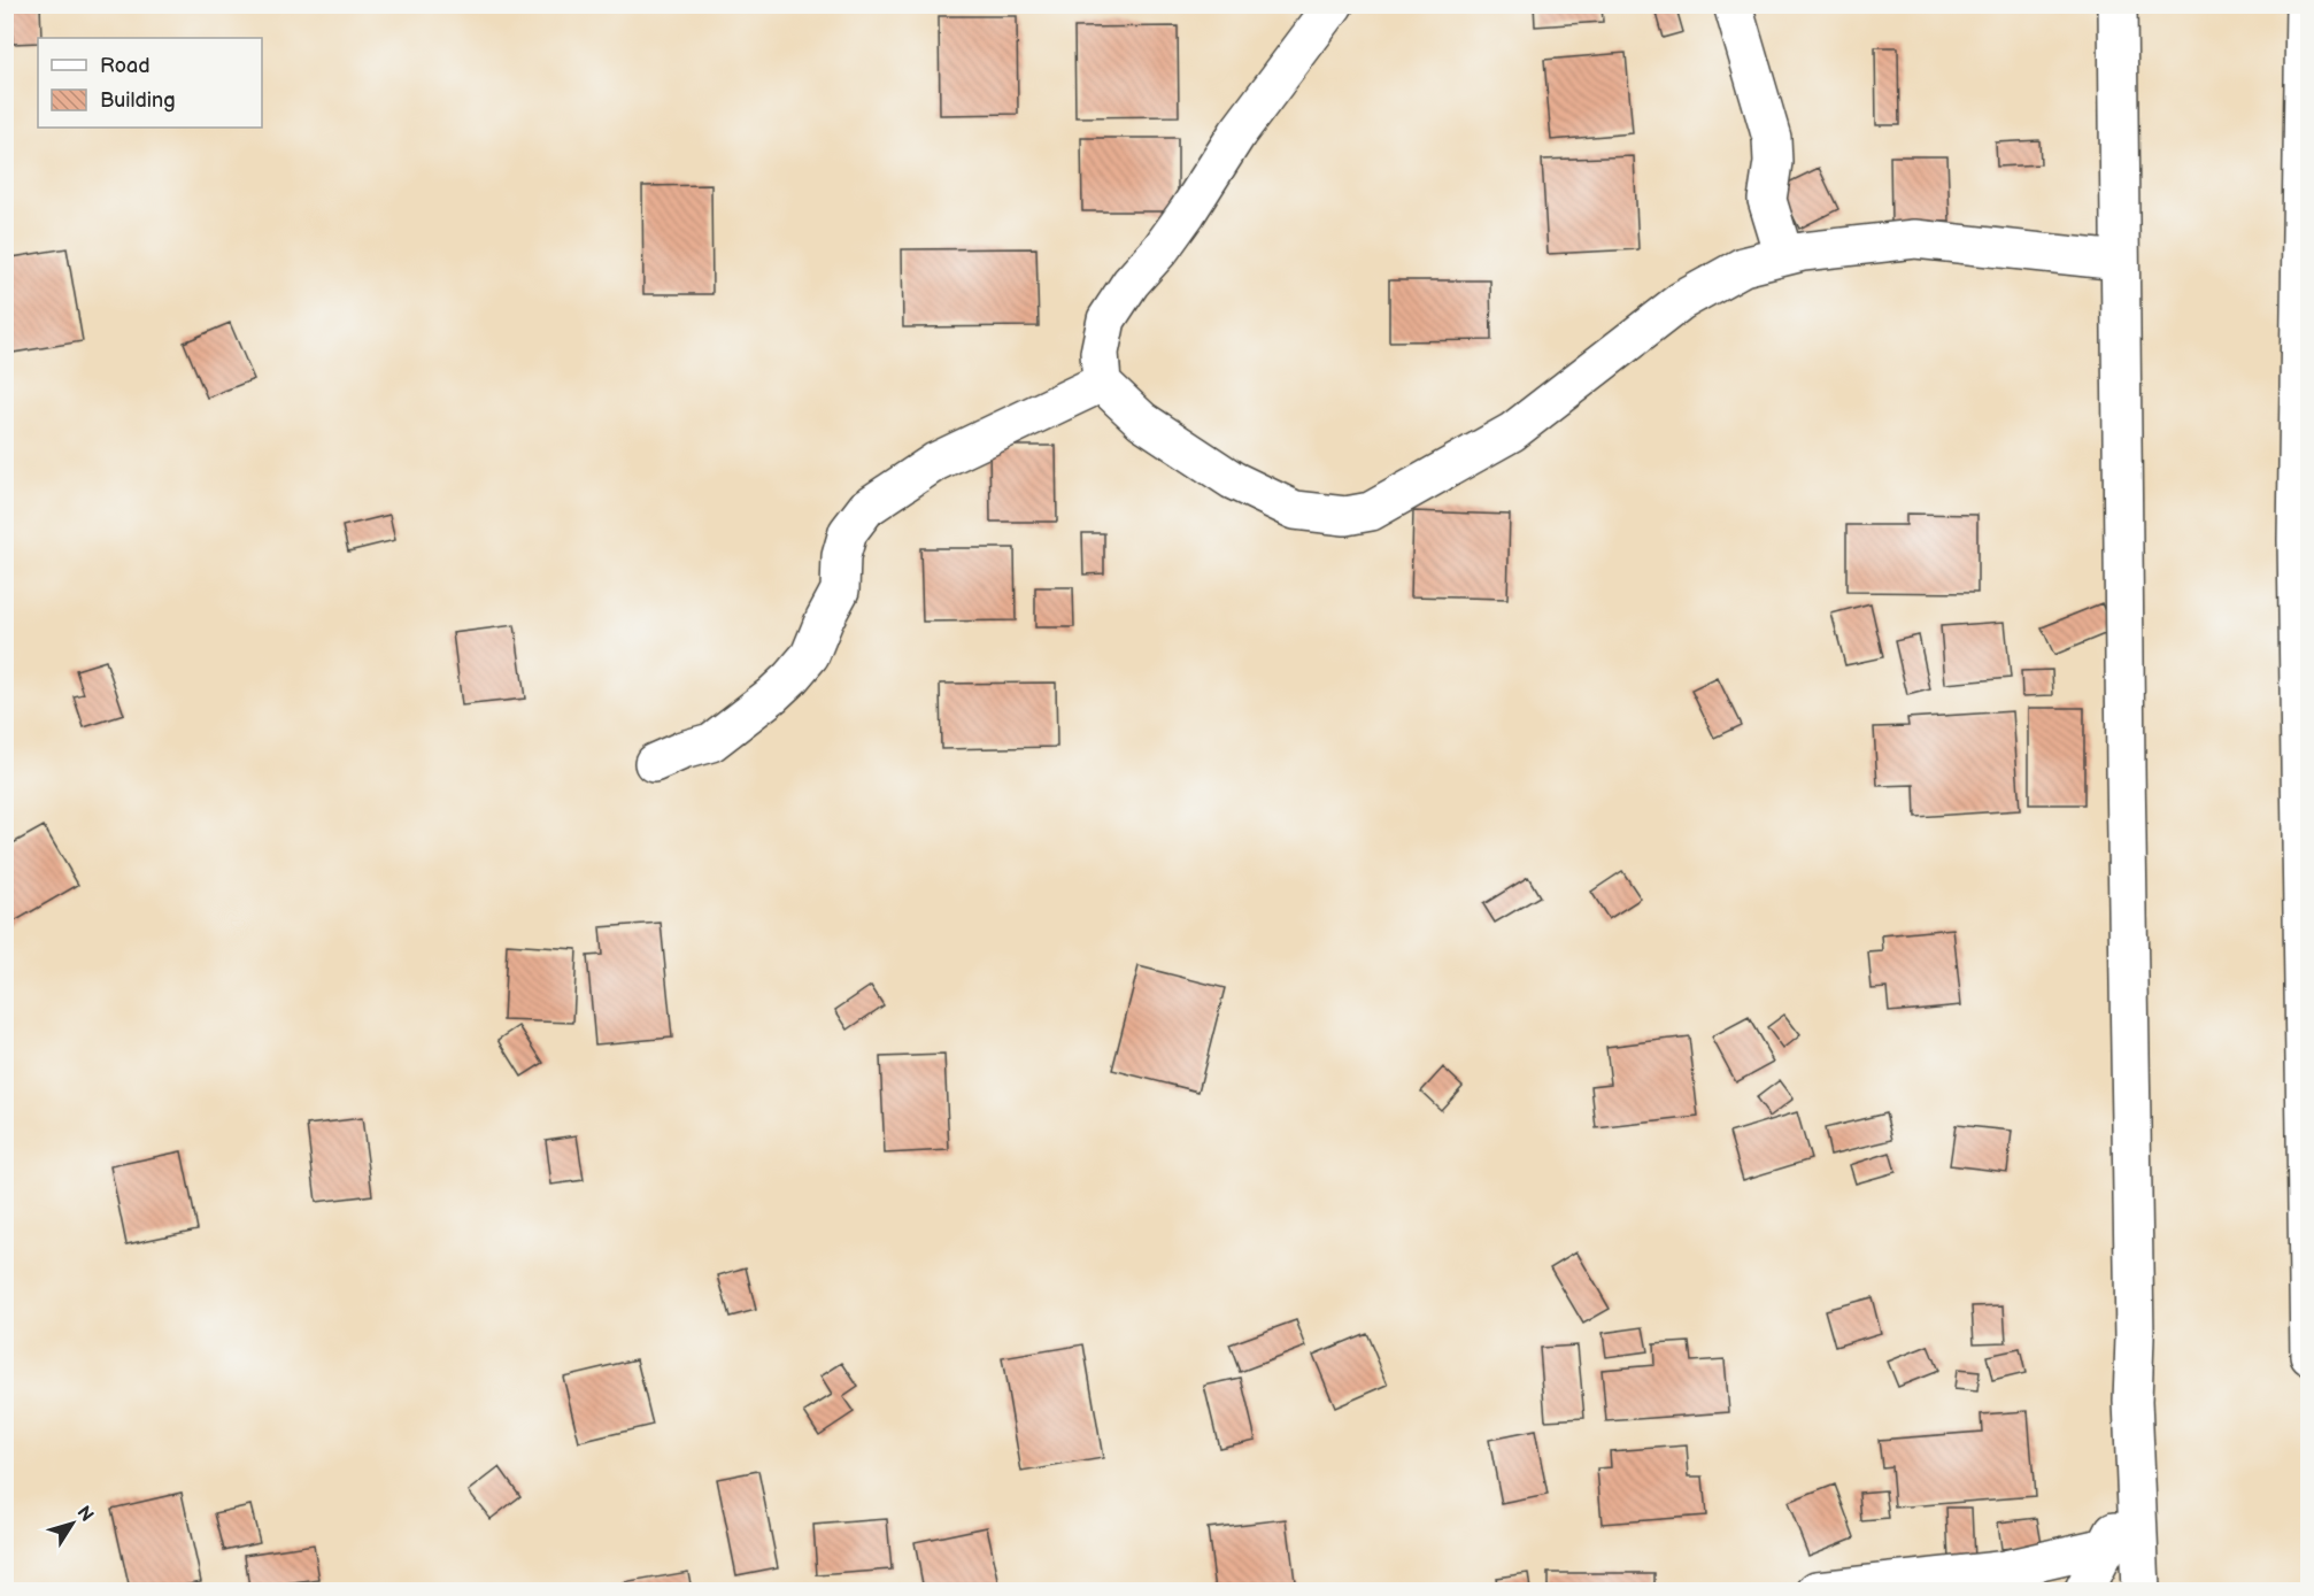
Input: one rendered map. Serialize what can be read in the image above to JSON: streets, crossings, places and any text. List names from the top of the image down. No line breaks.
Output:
{"legend":["Road","Building"],"north":"top right"}
